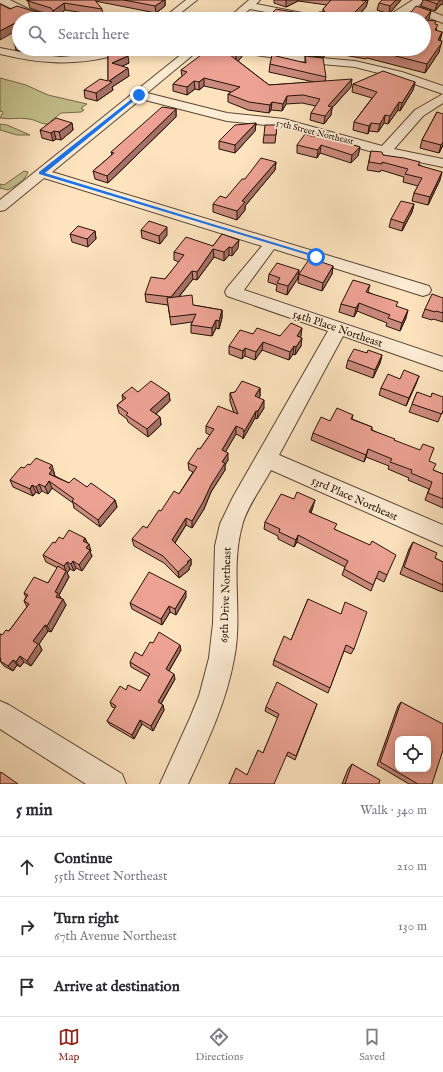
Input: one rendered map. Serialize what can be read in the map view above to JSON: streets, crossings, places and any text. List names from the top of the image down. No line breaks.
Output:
{"streets":{"street":["57th Street Northeast","54th Place Northeast","53rd Place Northeast","69th Drive Northeast"]},"crossings":[["54th Place Northeast","69th Drive Northeast"],["53rd Place Northeast","69th Drive Northeast"]],"page":{"search":"Search here","heading":["5 min","Walk · 340 m"],"list":[["Continue","55th Street Northeast","210 m"],["Turn right","67th Avenue Northeast","130 m"],"Arrive at destination"],"nav":["Map","Directions","Saved"]}}
